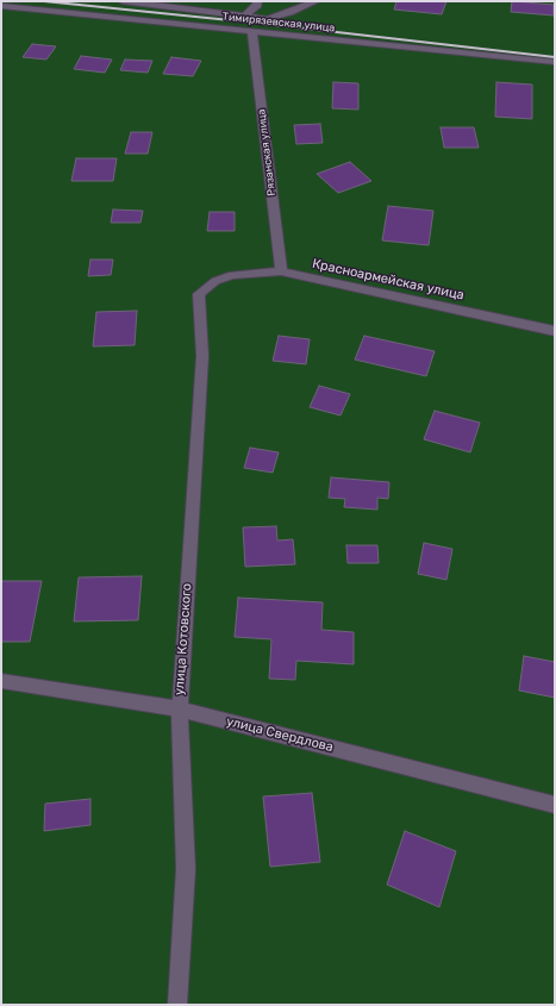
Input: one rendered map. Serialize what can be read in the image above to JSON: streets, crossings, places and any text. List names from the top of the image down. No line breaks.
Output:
{"streets":{"street":["Тимирязевская улица","Рязанская улица","Красноармейская улица","улица Котовского","улица Свердлова"]},"crossings":[["Тимирязевская улица","Рязанская улица"],["Рязанская улица","Красноармейская улица"],["Красноармейская улица","улица Котовского"],["улица Котовского","улица Свердлова"]]}
